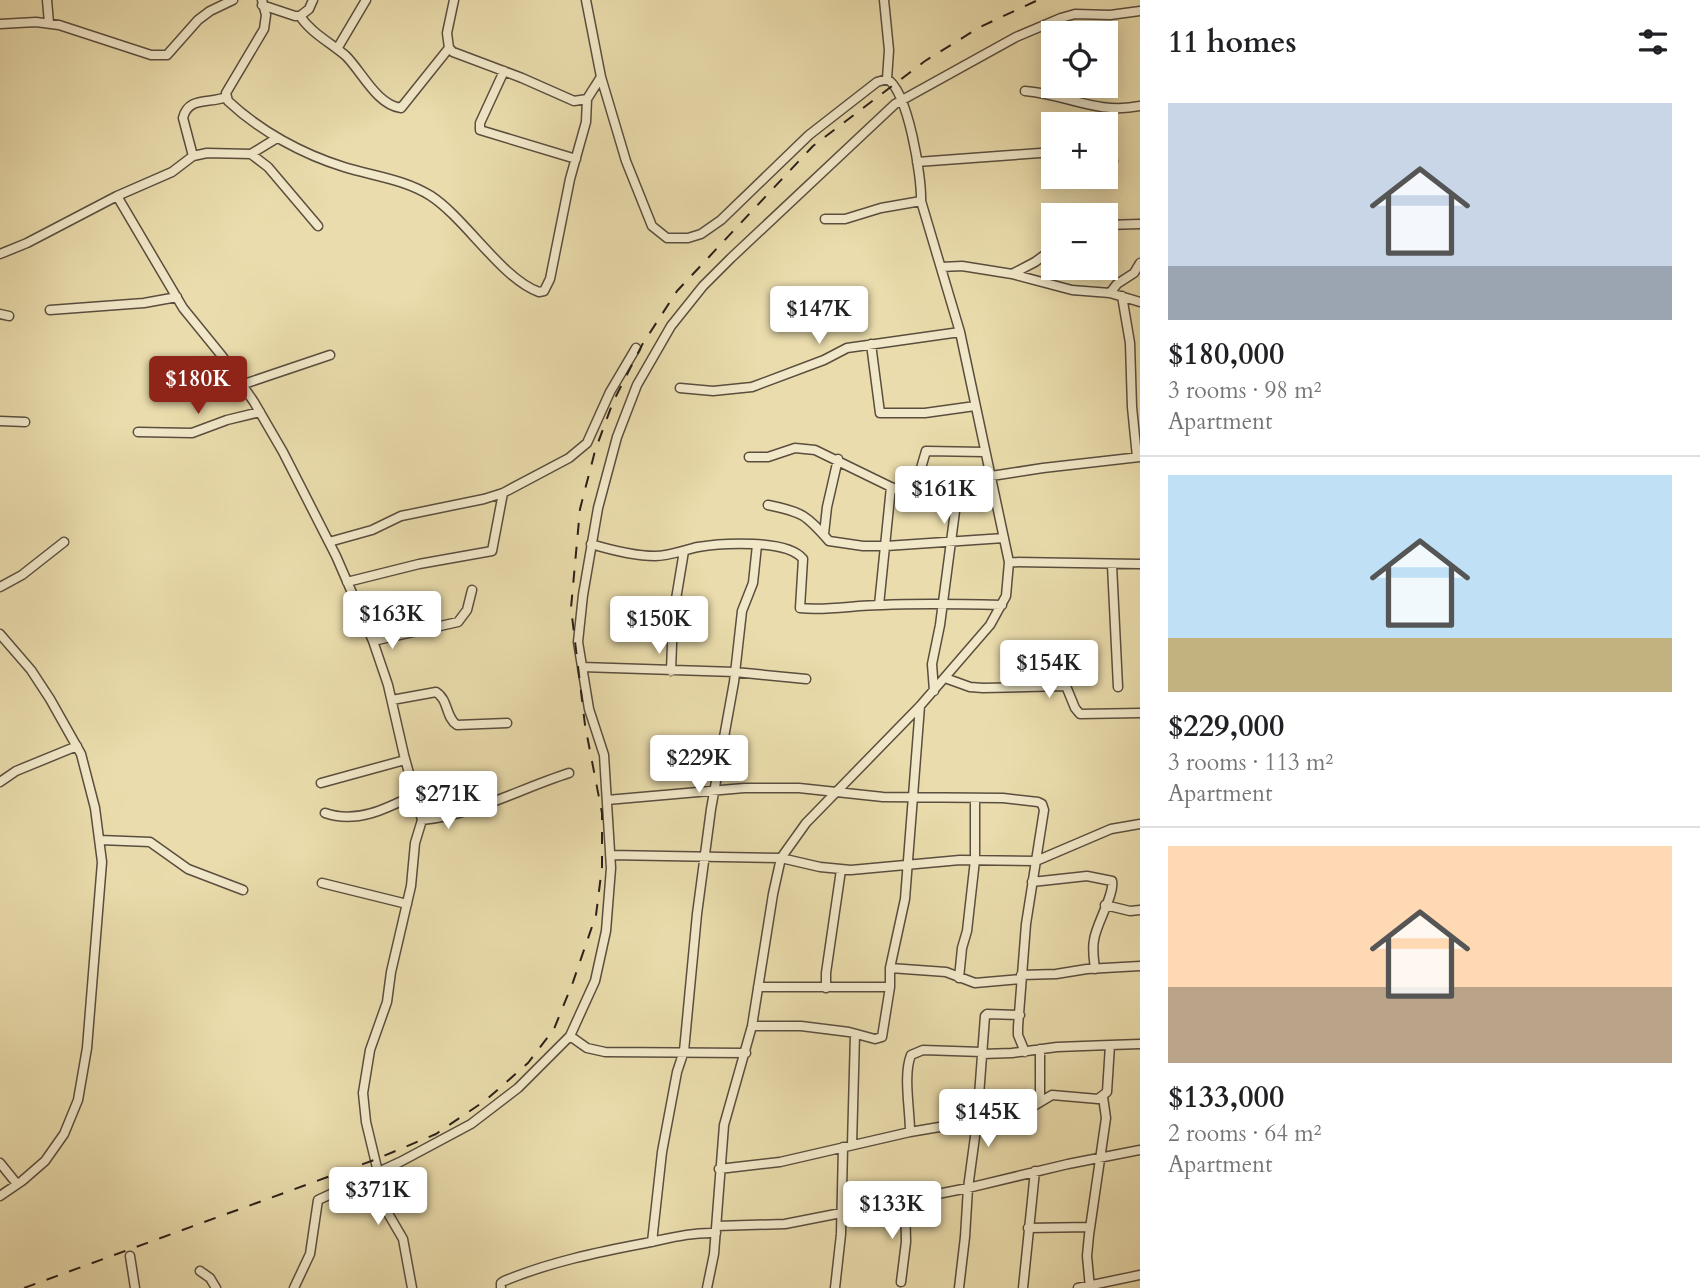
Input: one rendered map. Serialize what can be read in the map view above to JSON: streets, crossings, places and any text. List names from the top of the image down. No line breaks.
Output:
{"page":{"heading":"11 homes","map_buttons":["+","−"],"list":[{"name":"$180,000","note":"3 rooms · 98 m² · Apartment"},{"name":"$229,000","note":"3 rooms · 113 m² · Apartment"},{"name":"$133,000","note":"2 rooms · 64 m² · Apartment"}],"price":["$147K","$180K","$161K","$163K","$150K","$154K","$229K","$271K","$145K","$371K","$133K"]}}
